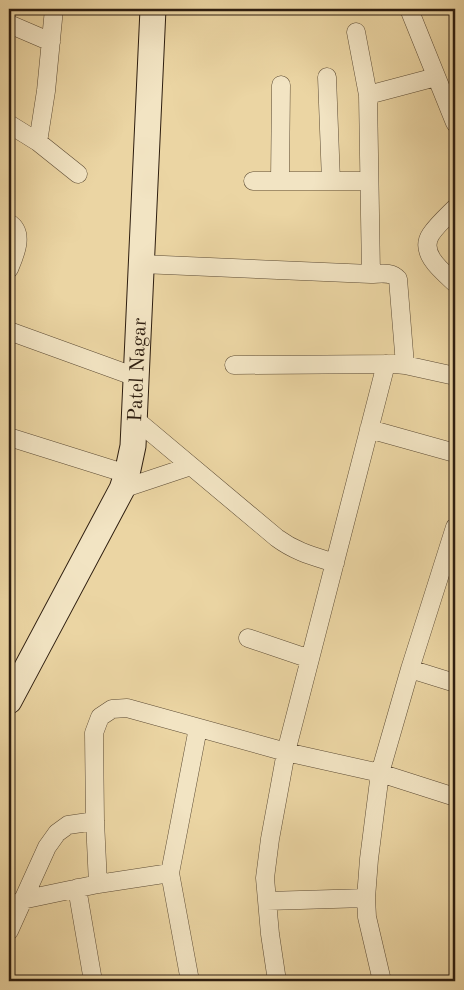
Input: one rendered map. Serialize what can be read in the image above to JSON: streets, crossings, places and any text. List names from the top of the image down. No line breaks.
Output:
{"streets":{"street":["Patel Nagar"]}}
